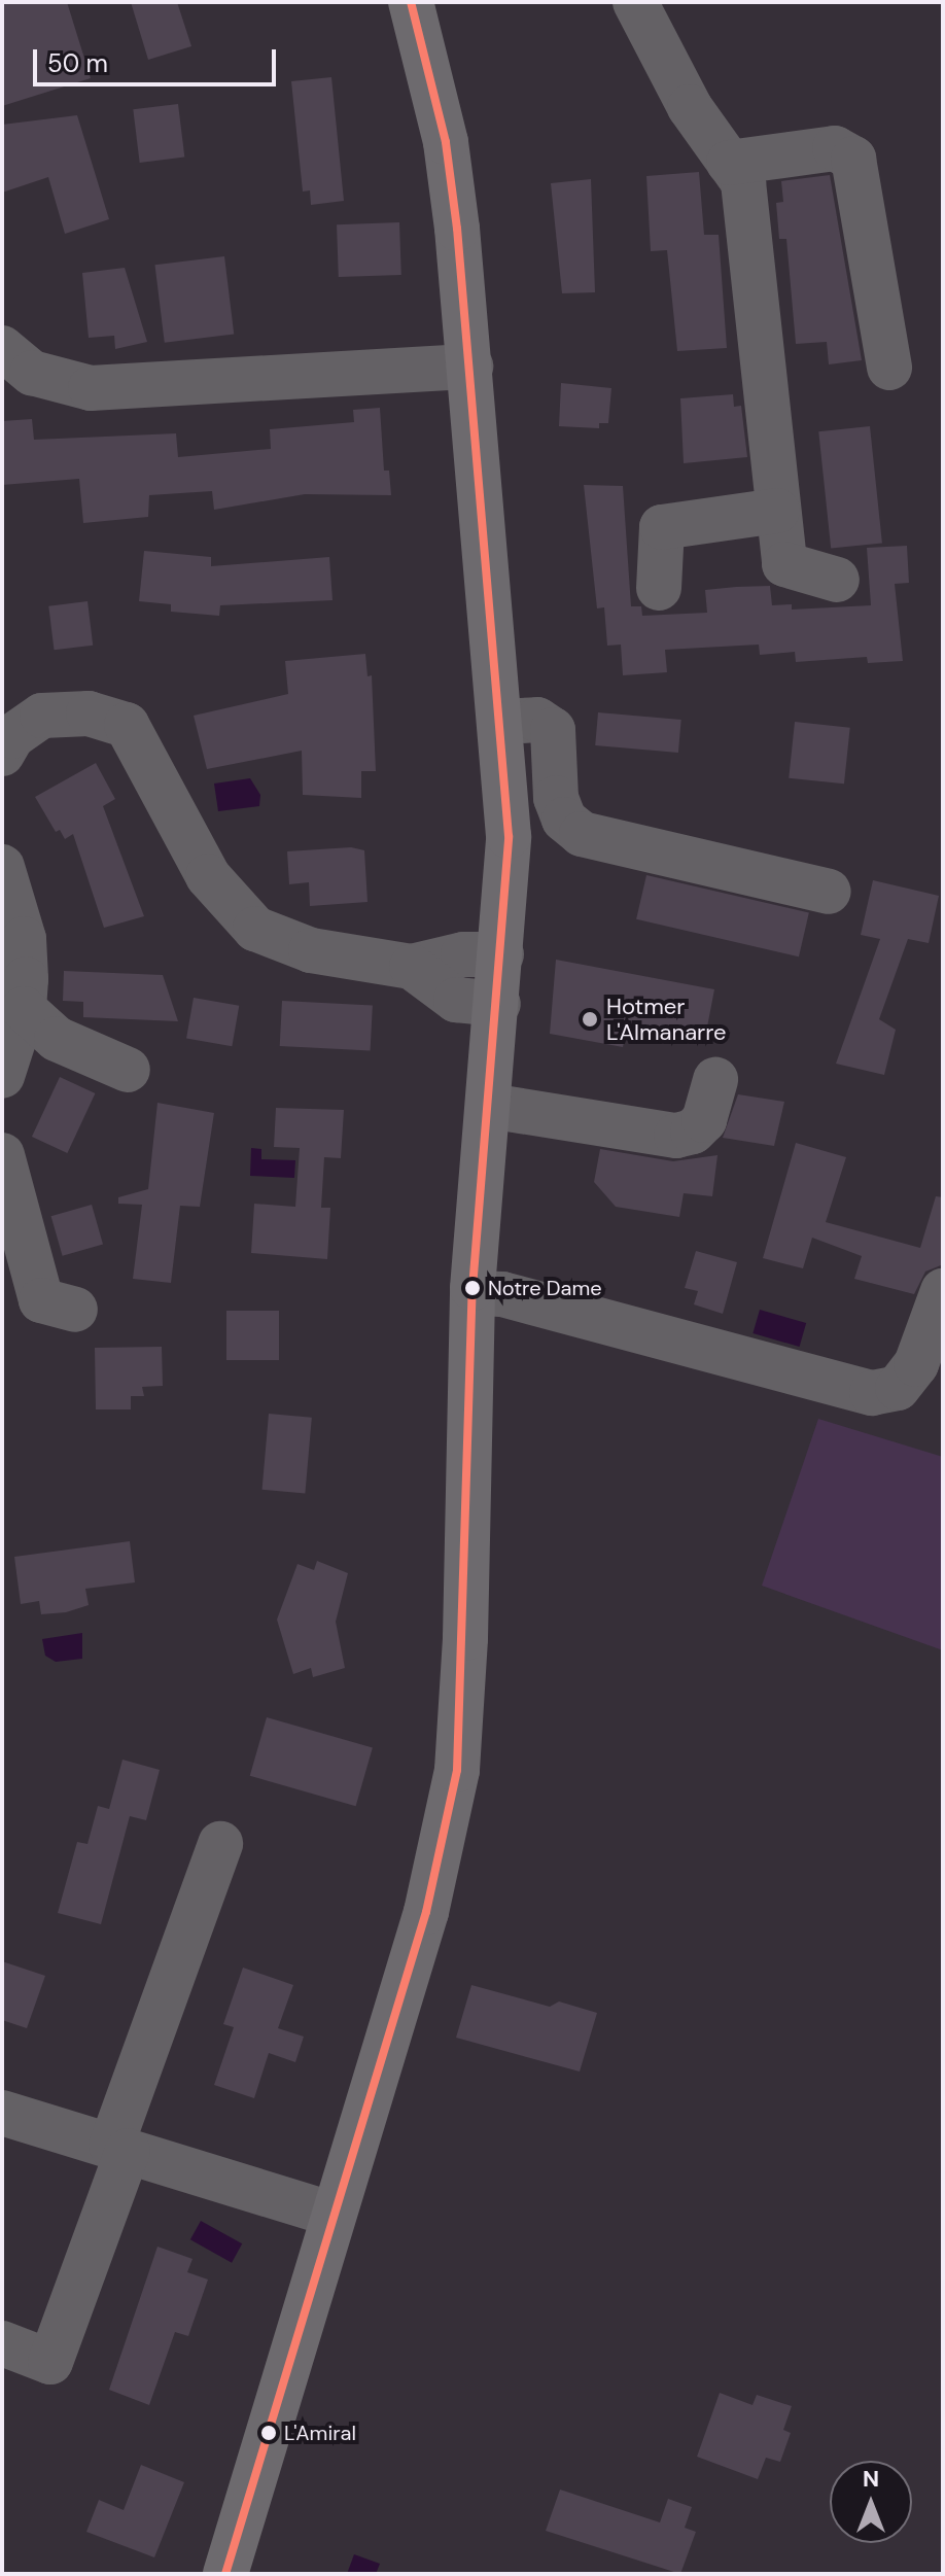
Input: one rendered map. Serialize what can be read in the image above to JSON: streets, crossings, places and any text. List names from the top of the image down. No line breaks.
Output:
{"places":["Hotmer L'Almanarre","Notre Dame","L'Amiral"],"scale_bar":"50 m","north":"top"}
